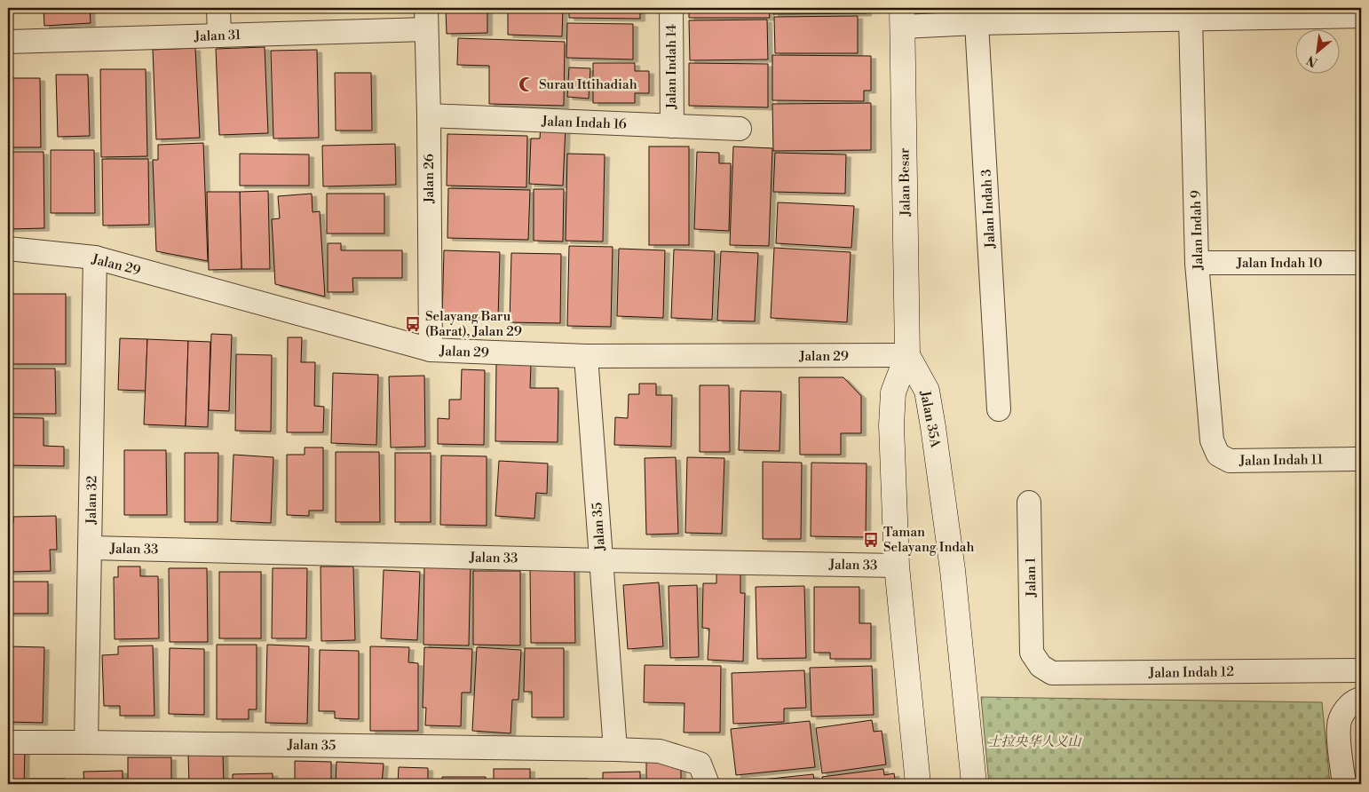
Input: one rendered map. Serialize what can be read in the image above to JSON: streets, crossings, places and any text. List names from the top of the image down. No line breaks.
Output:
{"streets":{"street":["Jalan 31","Jalan Indah 14","Jalan Indah 16","Jalan 26","Jalan Besar","Jalan Indah 3","Jalan Indah 9","Jalan Indah 10","Jalan 29","Jalan 35A","Jalan Indah 11","Jalan 32","Jalan 35","Jalan 33","Jalan 1","Jalan Indah 12"]},"crossings":[["Jalan 31","Jalan 26"],["Jalan Indah 14","Jalan Indah 16"],["Jalan Indah 16","Jalan 26"],["Jalan 26","Jalan 29"],["Jalan Besar","Jalan 29"],["Jalan Besar","Jalan 35A"],["Jalan Indah 9","Jalan Indah 10"],["Jalan Indah 9","Jalan Indah 11"],["Jalan 29","Jalan 35A"],["Jalan 29","Jalan 32"],["Jalan 29","Jalan 35"],["Jalan 32","Jalan 35"],["Jalan 32","Jalan 33"],["Jalan 35","Jalan 33"],["Jalan 1","Jalan Indah 12"]],"parks":["士拉央华人义山"],"places":{"mosque":["Surau Ittihadiah"],"bus stop":["Selayang Baru (Barat), Jalan 29","Taman Selayang Indah"]},"north":"bottom left"}
